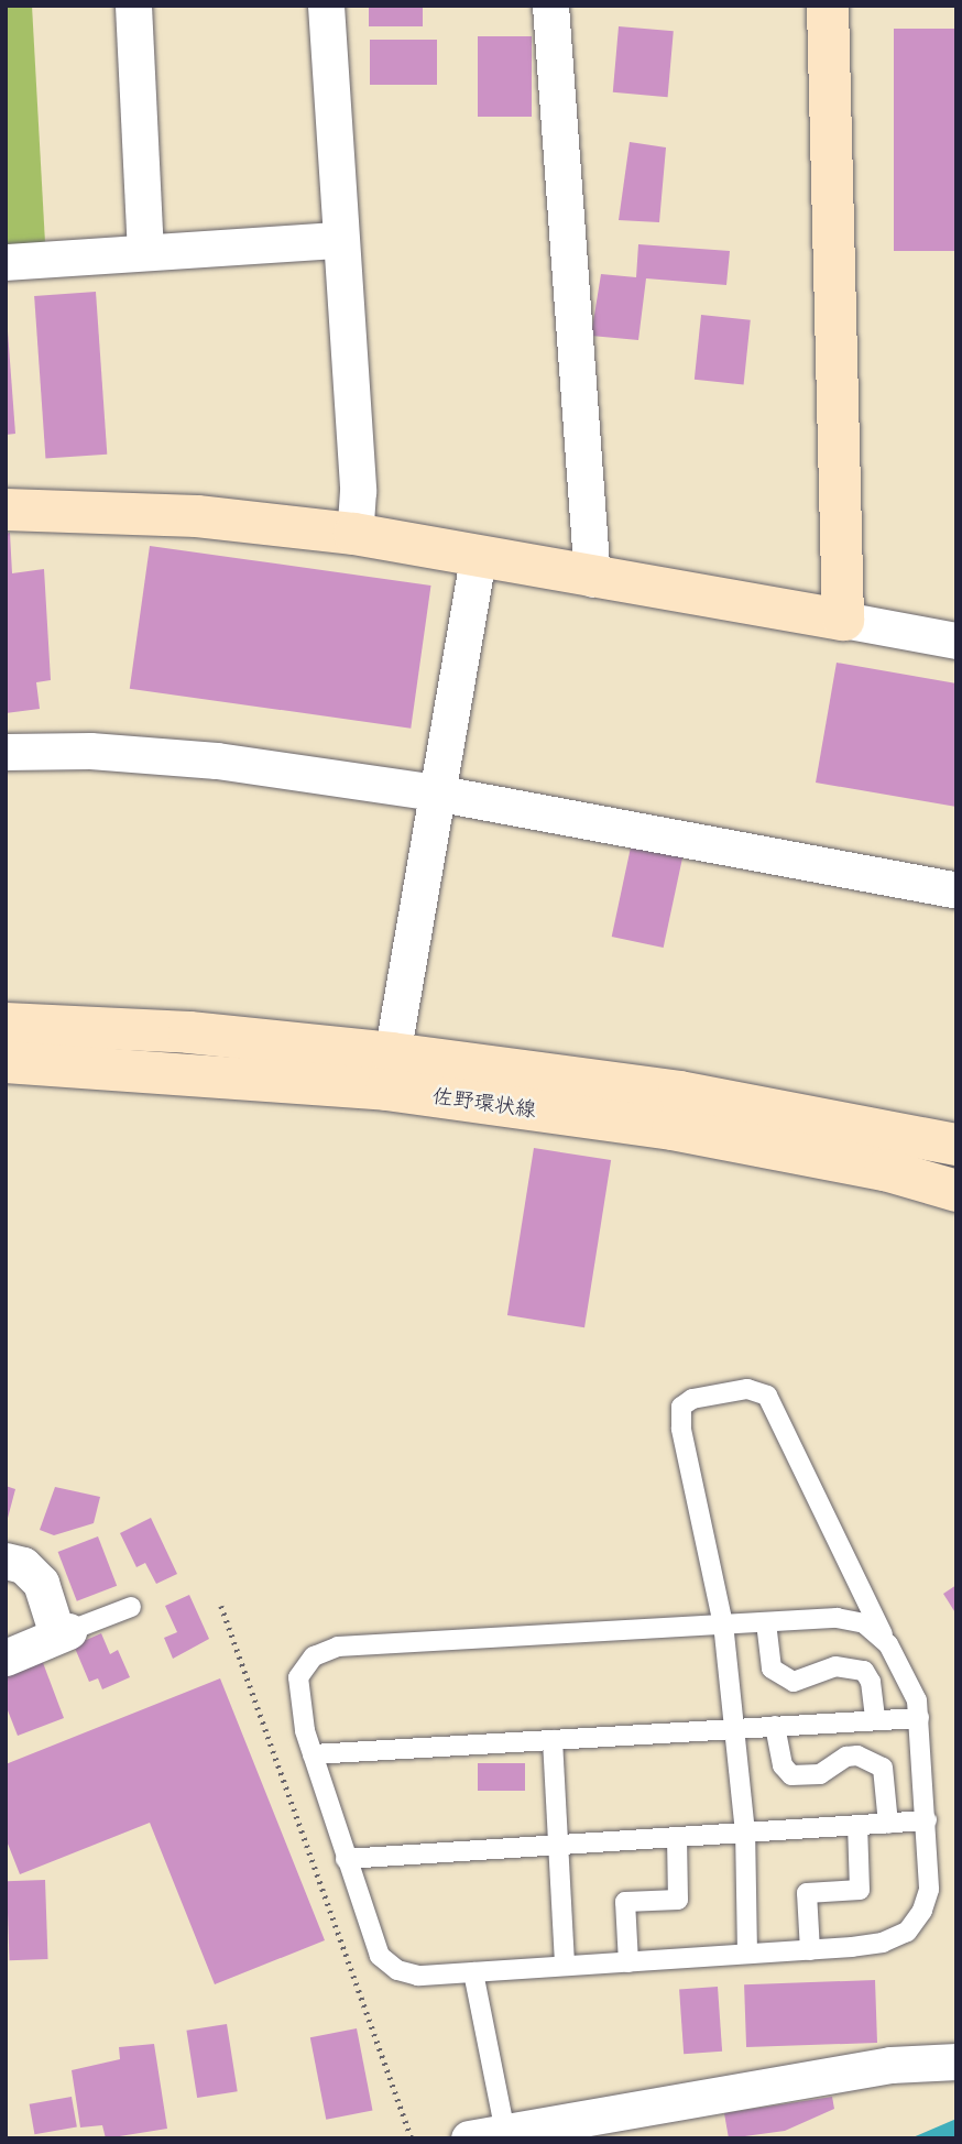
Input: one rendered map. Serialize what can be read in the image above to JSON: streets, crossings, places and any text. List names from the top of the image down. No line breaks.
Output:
{"streets":{"main road":["佐野環状線"]}}
